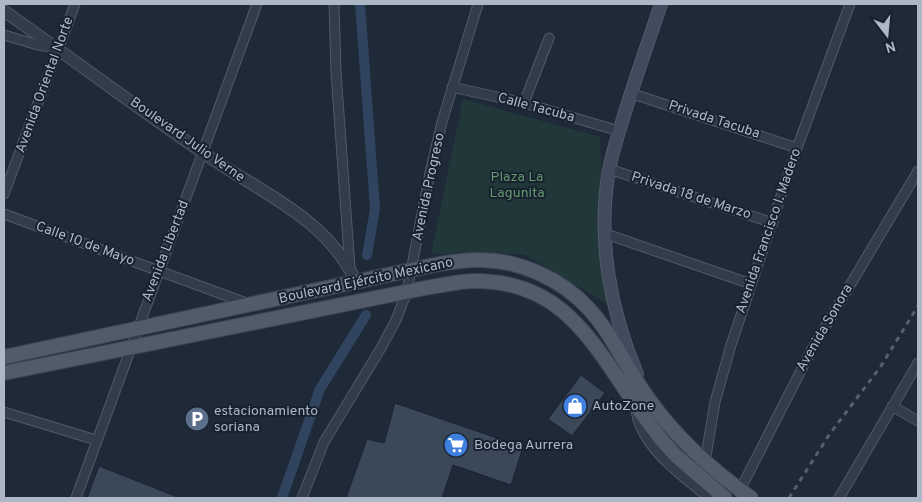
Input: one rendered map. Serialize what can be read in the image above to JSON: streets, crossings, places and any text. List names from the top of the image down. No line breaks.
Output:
{"streets":{"main road":["Boulevard Ejército Mexicano"],"street":["Avenida Oriental Norte","Calle Tacuba","Privada Tacuba","Boulevard Julio Verne","Avenida Progreso","Privada 18 de Marzo","Avenida Francisco I. Madero","Calle 10 de Mayo","Avenida Libertad","Avenida Sonora"]},"crossings":[["Avenida Oriental Norte","Boulevard Julio Verne"],["Calle Tacuba","Avenida Progreso"],["Privada Tacuba","Avenida Francisco I. Madero"],["Boulevard Julio Verne","Avenida Libertad"],["Boulevard Julio Verne","Boulevard Ejército Mexicano"],["Avenida Progreso","Boulevard Ejército Mexicano"],["Privada 18 de Marzo","Avenida Francisco I. Madero"],["Avenida Francisco I. Madero","Boulevard Ejército Mexicano"],["Calle 10 de Mayo","Avenida Libertad"],["Calle 10 de Mayo","Boulevard Ejército Mexicano"],["Avenida Libertad","Boulevard Ejército Mexicano"],["Boulevard Ejército Mexicano","Avenida Sonora"]],"parks":["Plaza La Lagunita"],"places":{"shop":["AutoZone"],"parking":["estacionamiento soriana"],"supermarket":["Bodega Aurrera"]},"north":"bottom"}
